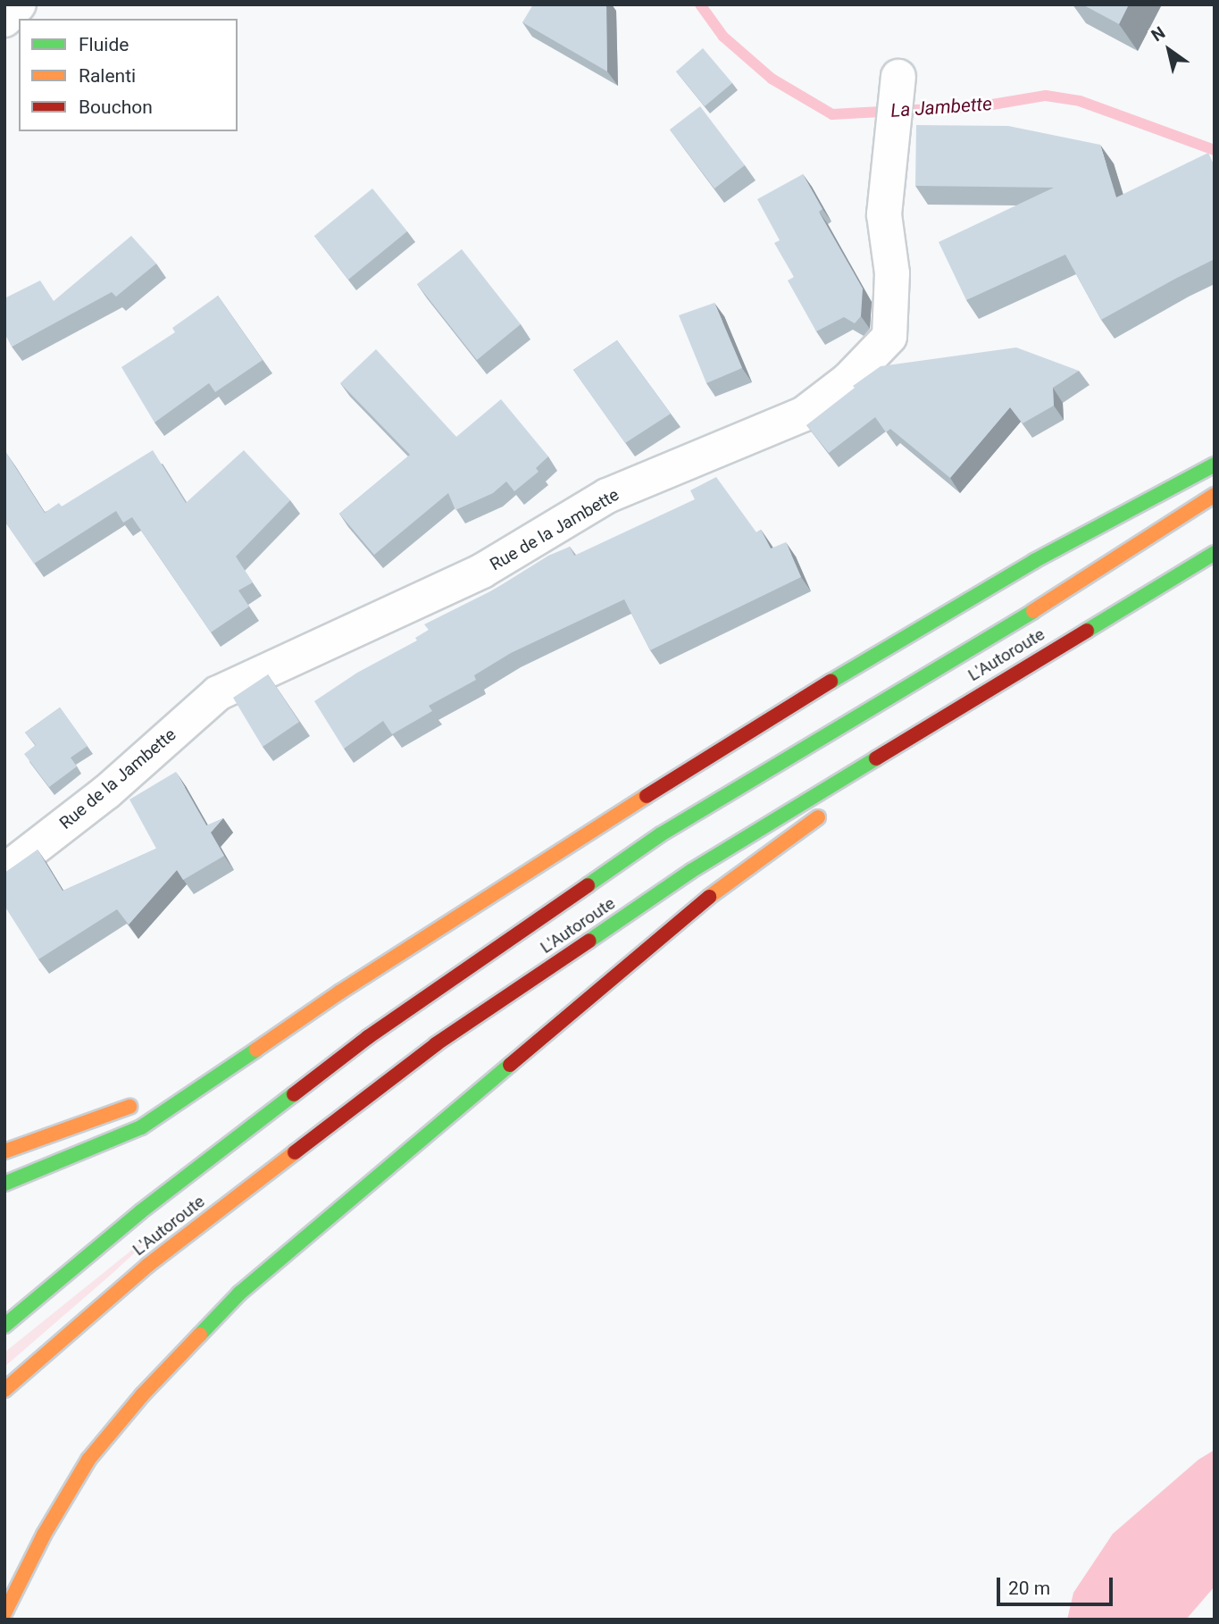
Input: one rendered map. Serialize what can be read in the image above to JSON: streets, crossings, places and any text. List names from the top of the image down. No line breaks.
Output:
{"streets":{"highway":["L'Autoroute"],"street":["Rue de la Jambette"]},"water":["La Jambette"],"legend":["Fluide","Ralenti","Bouchon"],"scale_bar":"20 m","north":"top left"}
